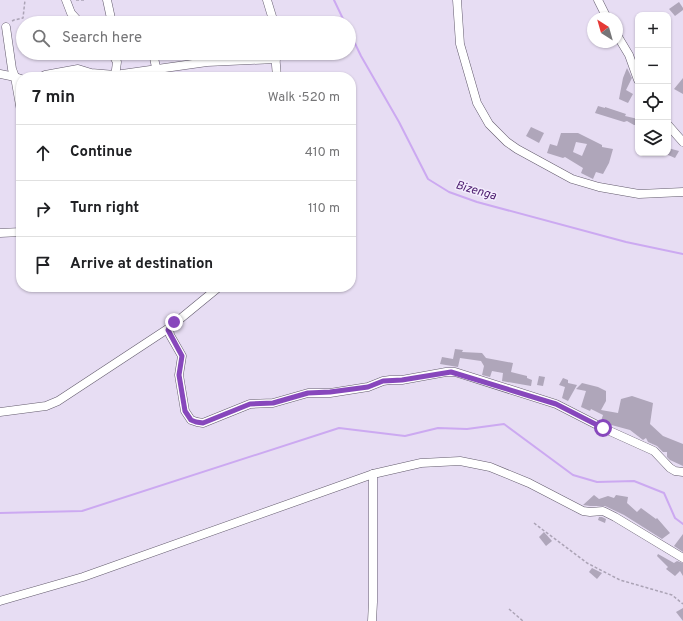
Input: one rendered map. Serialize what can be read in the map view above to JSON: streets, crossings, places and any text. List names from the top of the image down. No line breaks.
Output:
{"water":["Bizenga"],"north":"top left","page":{"map_buttons":["+","−"],"search":"Search here","heading":["7 min","Walk · 520 m"],"list":[["Continue","410 m"],["Turn right","110 m"],"Arrive at destination"]}}
